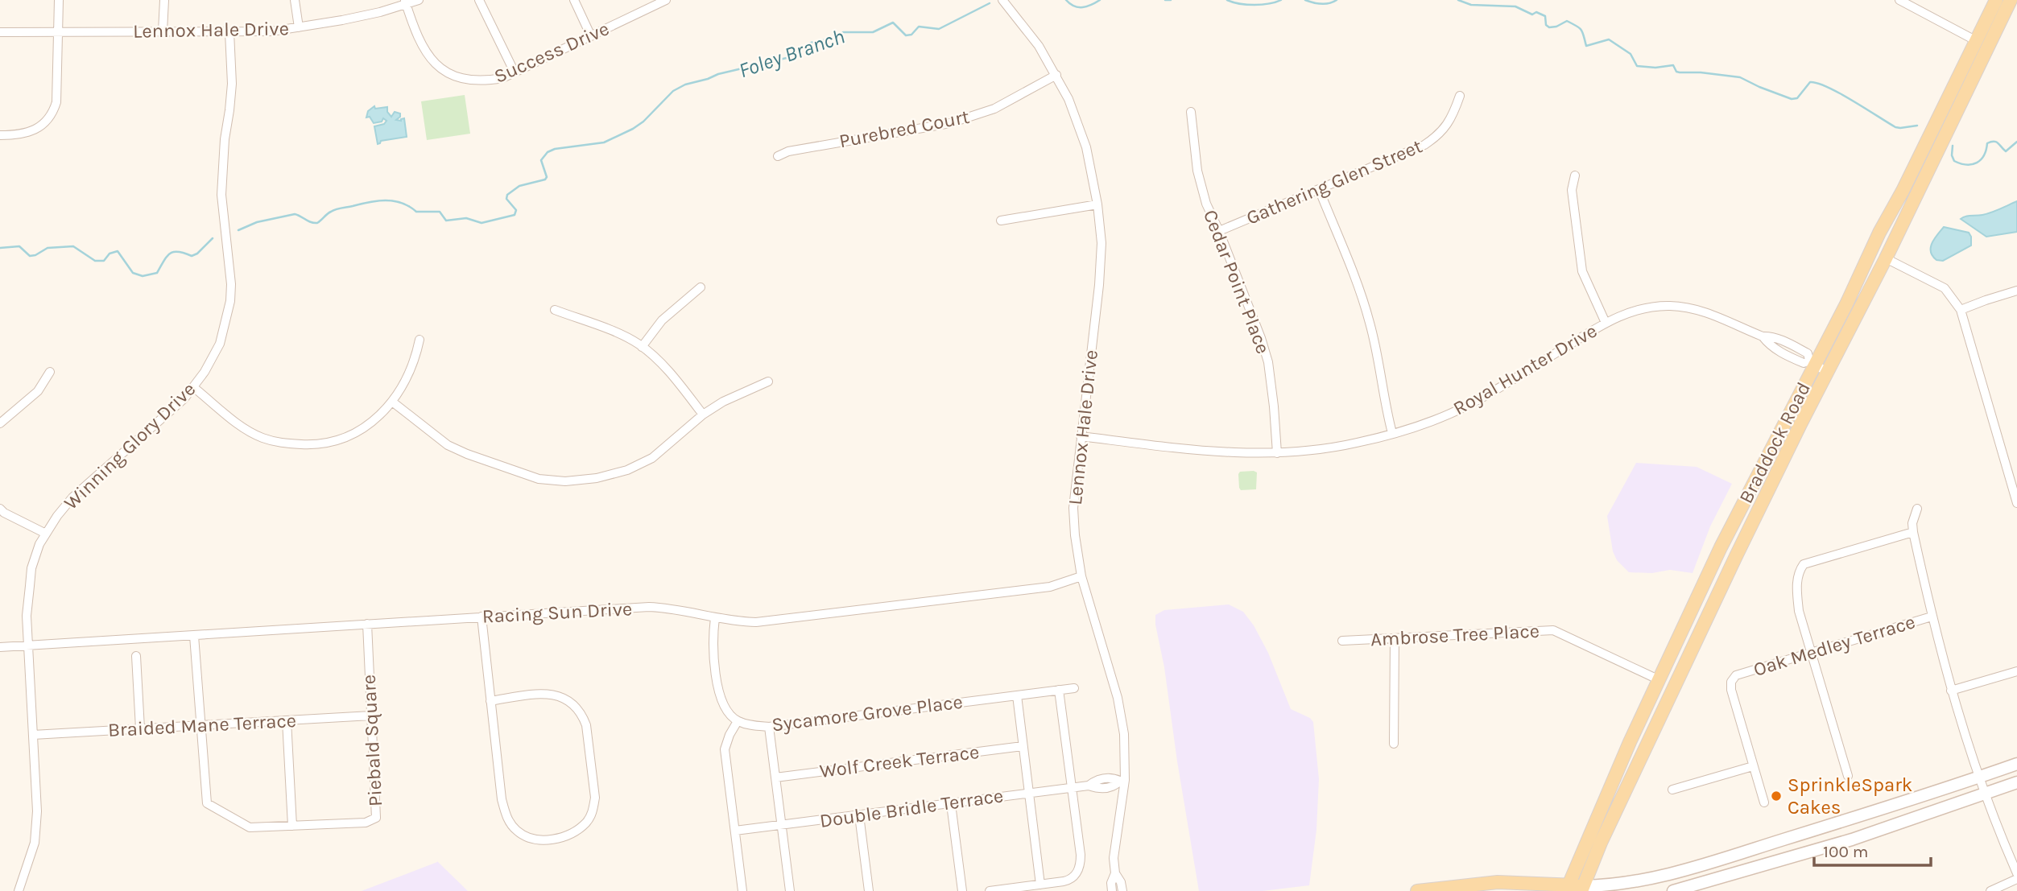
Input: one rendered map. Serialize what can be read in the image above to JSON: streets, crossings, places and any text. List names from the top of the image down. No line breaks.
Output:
{"streets":{"main road":["Braddock Road"],"street":["Lennox Hale Drive","Success Drive","Purebred Court","Gathering Glen Street","Cedar Point Place","Royal Hunter Drive","Winning Glory Drive","Racing Sun Drive","Ambrose Tree Place","Oak Medley Terrace","Sycamore Grove Place","Braided Mane Terrace","Piebald Square","Wolf Creek Terrace","Double Bridle Terrace"]},"crossings":[["Lennox Hale Drive","Success Drive"],["Lennox Hale Drive","Purebred Court"],["Lennox Hale Drive","Royal Hunter Drive"],["Lennox Hale Drive","Winning Glory Drive"],["Lennox Hale Drive","Racing Sun Drive"],["Lennox Hale Drive","Double Bridle Terrace"],["Gathering Glen Street","Cedar Point Place"],["Cedar Point Place","Royal Hunter Drive"],["Royal Hunter Drive","Braddock Road"],["Braddock Road","Ambrose Tree Place"],["Winning Glory Drive","Racing Sun Drive"],["Winning Glory Drive","Braided Mane Terrace"],["Racing Sun Drive","Piebald Square"],["Braided Mane Terrace","Piebald Square"]],"water":["Foley Branch"],"places":["SprinkleSpark Cakes"],"scale_bar":"100 m"}
